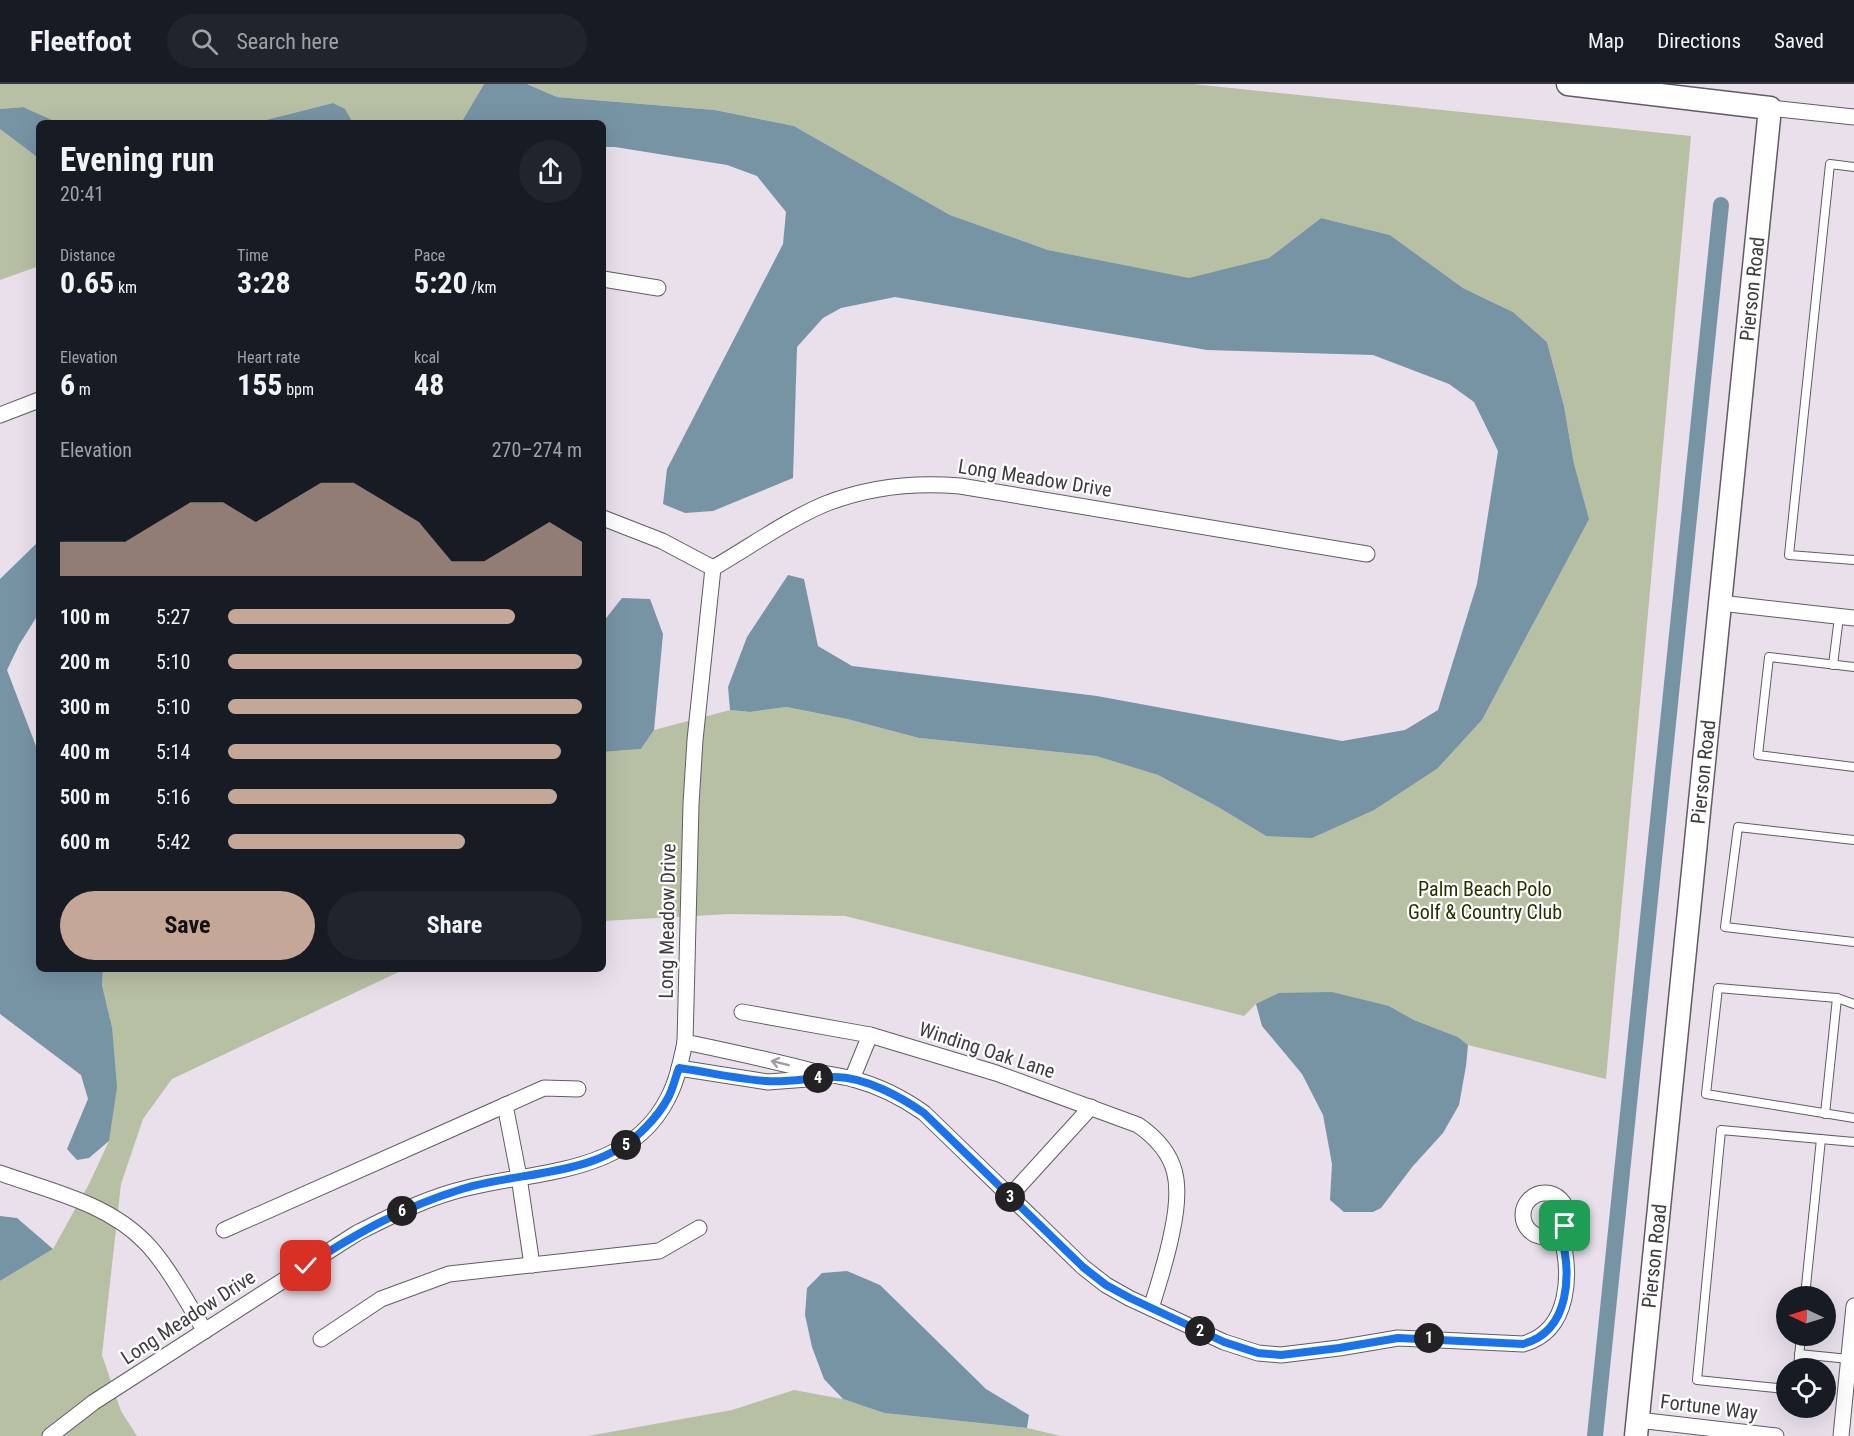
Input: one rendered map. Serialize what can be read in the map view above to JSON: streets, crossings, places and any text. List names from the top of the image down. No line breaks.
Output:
{"streets":{"street":["Pierson Road","Long Meadow Drive","Winding Oak Lane","Fortune Way"]},"crossings":[["Pierson Road","Fortune Way"]],"parks":["Palm Beach Polo Golf & Country Club"],"north":"left","page":{"header":"Fleetfoot","search":"Search here","nav":["Map","Directions","Saved"],"heading":["Evening run","20:41"],"stats":[["Distance","0.65 km"],["Time","3:28"],["Pace","5:20 /km"],["Elevation","6 m"],["Heart rate","155 bpm"],["kcal","48"]],"chart":["Elevation","270–274 m"],"list":[{"name":"100 m","note":"5:27"},{"name":"200 m","note":"5:10"},{"name":"300 m","note":"5:10"},{"name":"400 m","note":"5:14"},{"name":"500 m","note":"5:16"},{"name":"600 m","note":"5:42"}],"buttons":["Save","Share"],"pins":["4","5","3","6","2","1"]}}
